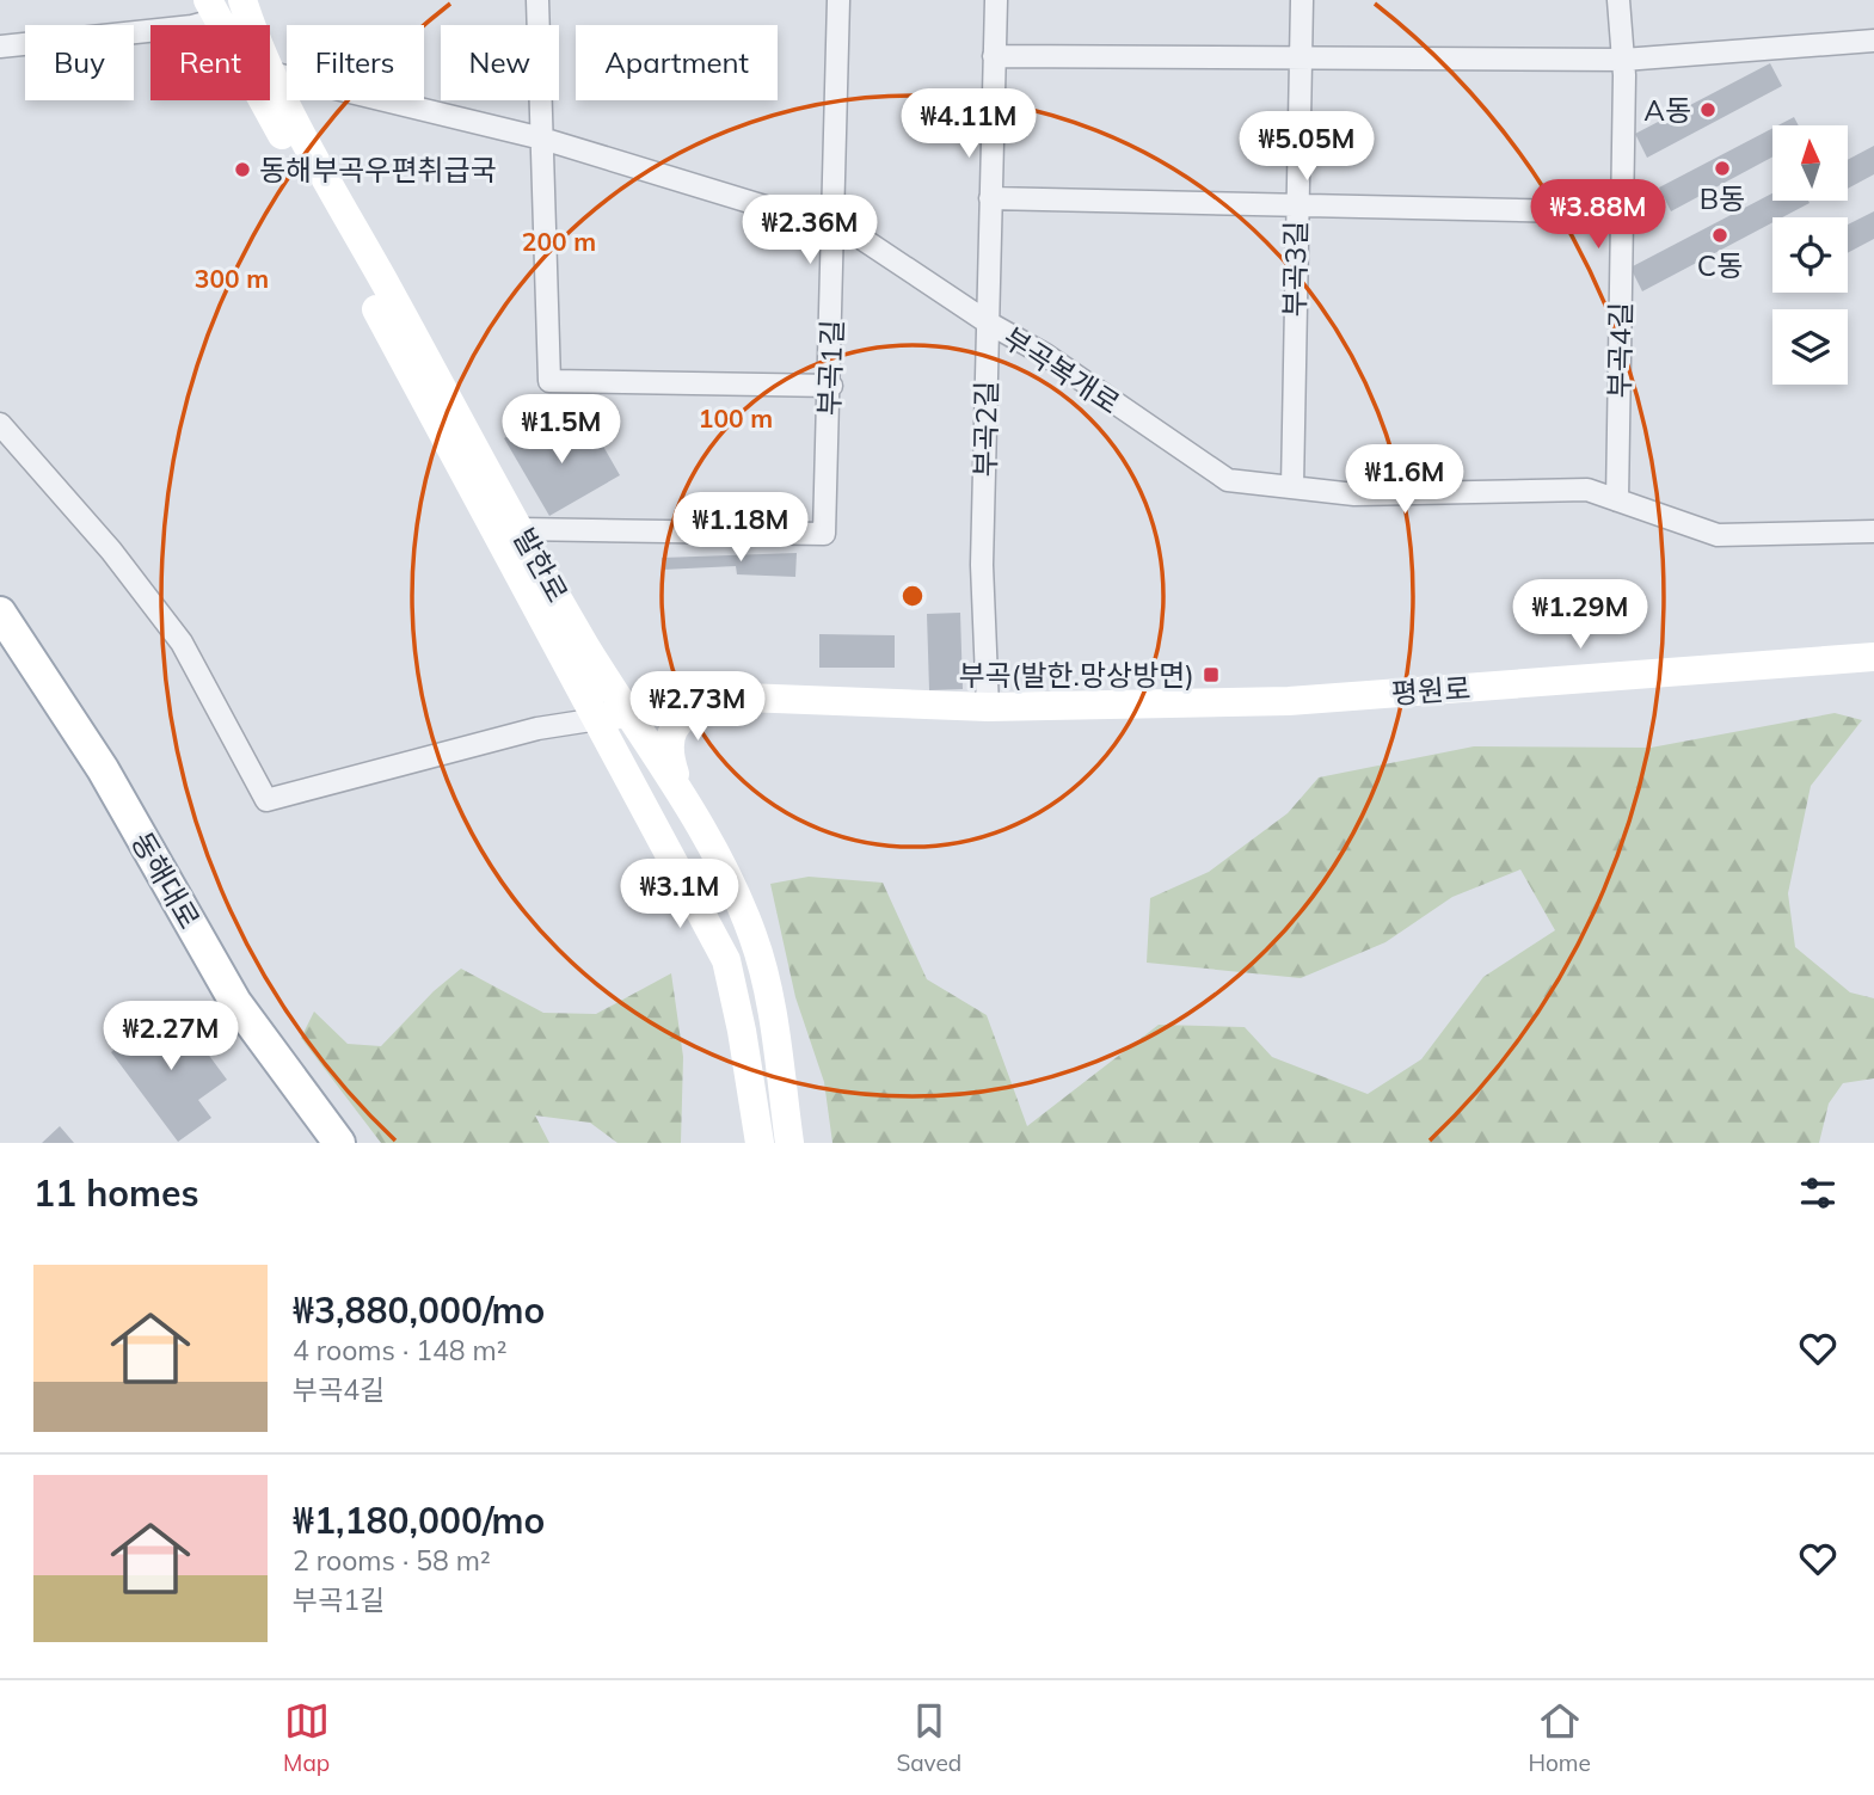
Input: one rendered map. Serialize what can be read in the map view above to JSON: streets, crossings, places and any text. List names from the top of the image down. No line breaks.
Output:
{"streets":{"main road":["동해대로"],"street":["부곡3길","부곡4길","부곡1길","부곡복개로","부곡2길","발한로","평원로"]},"crossings":[["부곡3길","부곡복개로"],["부곡4길","부곡복개로"],["부곡1길","부곡복개로"],["부곡1길","발한로"],["부곡복개로","부곡2길"],["부곡복개로","발한로"],["부곡2길","평원로"],["발한로","평원로"]],"places":{"other":["A동","B동","동해부곡우편취급국","C동"],"transit":["부곡(발한.망상방면)"]},"north":"top","page":{"chip":["Buy","Rent","Filters","New","Apartment"],"price":["₩4.11M","₩5.05M","₩3.88M","₩2.36M","₩1.5M","₩1.6M","₩1.18M","₩1.29M","₩2.73M","₩3.1M","₩2.27M"],"heading":"11 homes","list":[{"name":"₩3,880,000/mo","note":"4 rooms · 148 m² · 부곡4길"},{"name":"₩1,180,000/mo","note":"2 rooms · 58 m² · 부곡1길"}],"tabs":["Map","Saved","Home"]},"rings":["200 m","300 m","100 m"]}
